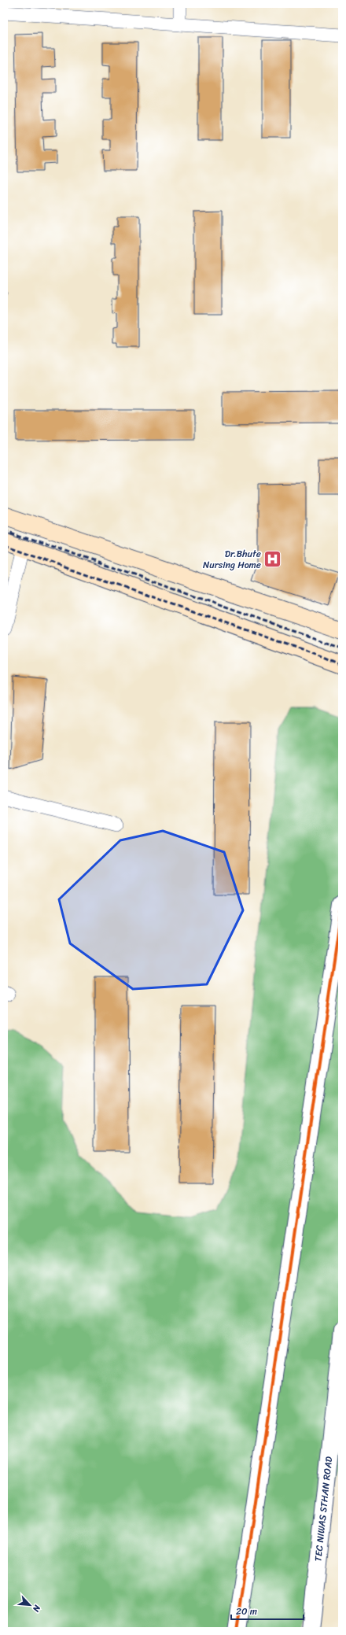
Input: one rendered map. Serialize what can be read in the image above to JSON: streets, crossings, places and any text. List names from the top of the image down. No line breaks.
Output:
{"streets":{"street":["TEC NIWAS STHAN ROAD"]},"places":{"hospital":["Dr.Bhute Nursing Home"]},"scale_bar":"20 m","north":"bottom right"}
